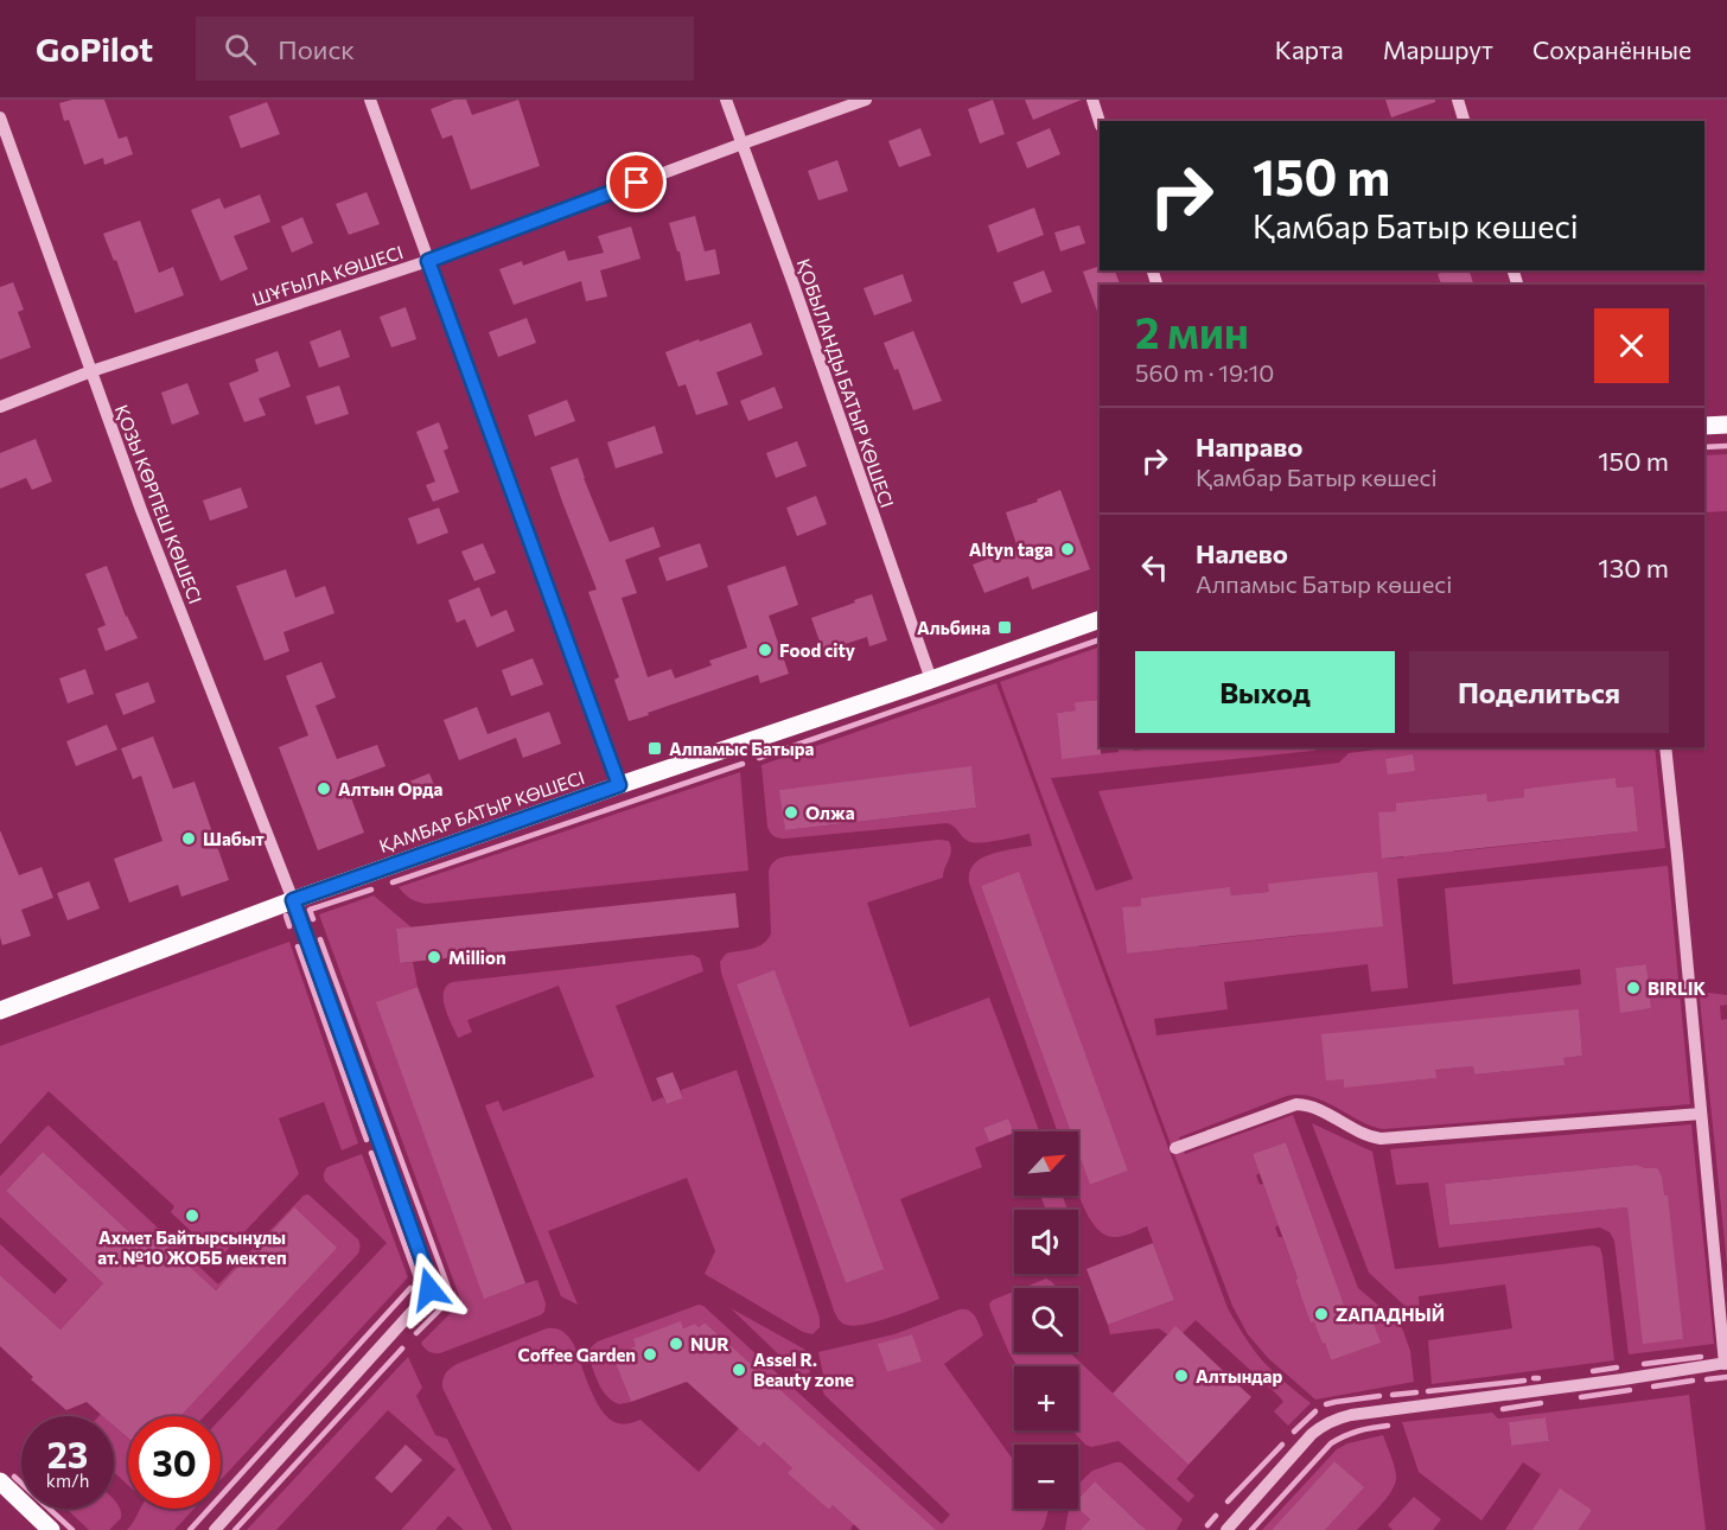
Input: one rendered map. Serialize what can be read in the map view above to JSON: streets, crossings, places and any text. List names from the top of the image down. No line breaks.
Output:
{"streets":{"main road":["ҚАМБАР БАТЫР КӨШЕСІ"],"street":["ШҰҒЫЛА КӨШЕСІ","ҚОБЫЛАНДЫ БАТЫР КӨШЕСІ","ҚОЗЫ КӨРПЕШ КӨШЕСІ"]},"crossings":[["ШҰҒЫЛА КӨШЕСІ","ҚОБЫЛАНДЫ БАТЫР КӨШЕСІ"],["ШҰҒЫЛА КӨШЕСІ","ҚОЗЫ КӨРПЕШ КӨШЕСІ"],["ҚОБЫЛАНДЫ БАТЫР КӨШЕСІ","ҚАМБАР БАТЫР КӨШЕСІ"],["ҚОЗЫ КӨРПЕШ КӨШЕСІ","ҚАМБАР БАТЫР КӨШЕСІ"]],"places":{"other":["Altyn taga","Food city","Алтын Орда","Олжа","Шабыт","Million","BIRLIK","Ахмет Байтырсынұлы ат. №10 ЖОББ мектеп","ZАПАДНЫЙ","NUR","Coffee Garden","Assel R. Beauty zone","Алтындар"],"transit":["Альбина","Алпамыс Батыра"]},"north":"top right","page":{"header":"GoPilot","search":"Поиск","nav":["Карта","Маршрут","Сохранённые"],"turn":["150 m","Қамбар Батыр көшесі"],"heading":["2 мин","560 m · 19:10"],"list":[{"name":"Направо","note":"Қамбар Батыр көшесі","value":"150 m"},{"name":"Налево","note":"Алпамыс Батыр көшесі","value":"130 m"}],"buttons":["Выход","Поделиться"],"map_buttons":["+","−"],"speed":"23 km/h","limit":"30"}}
